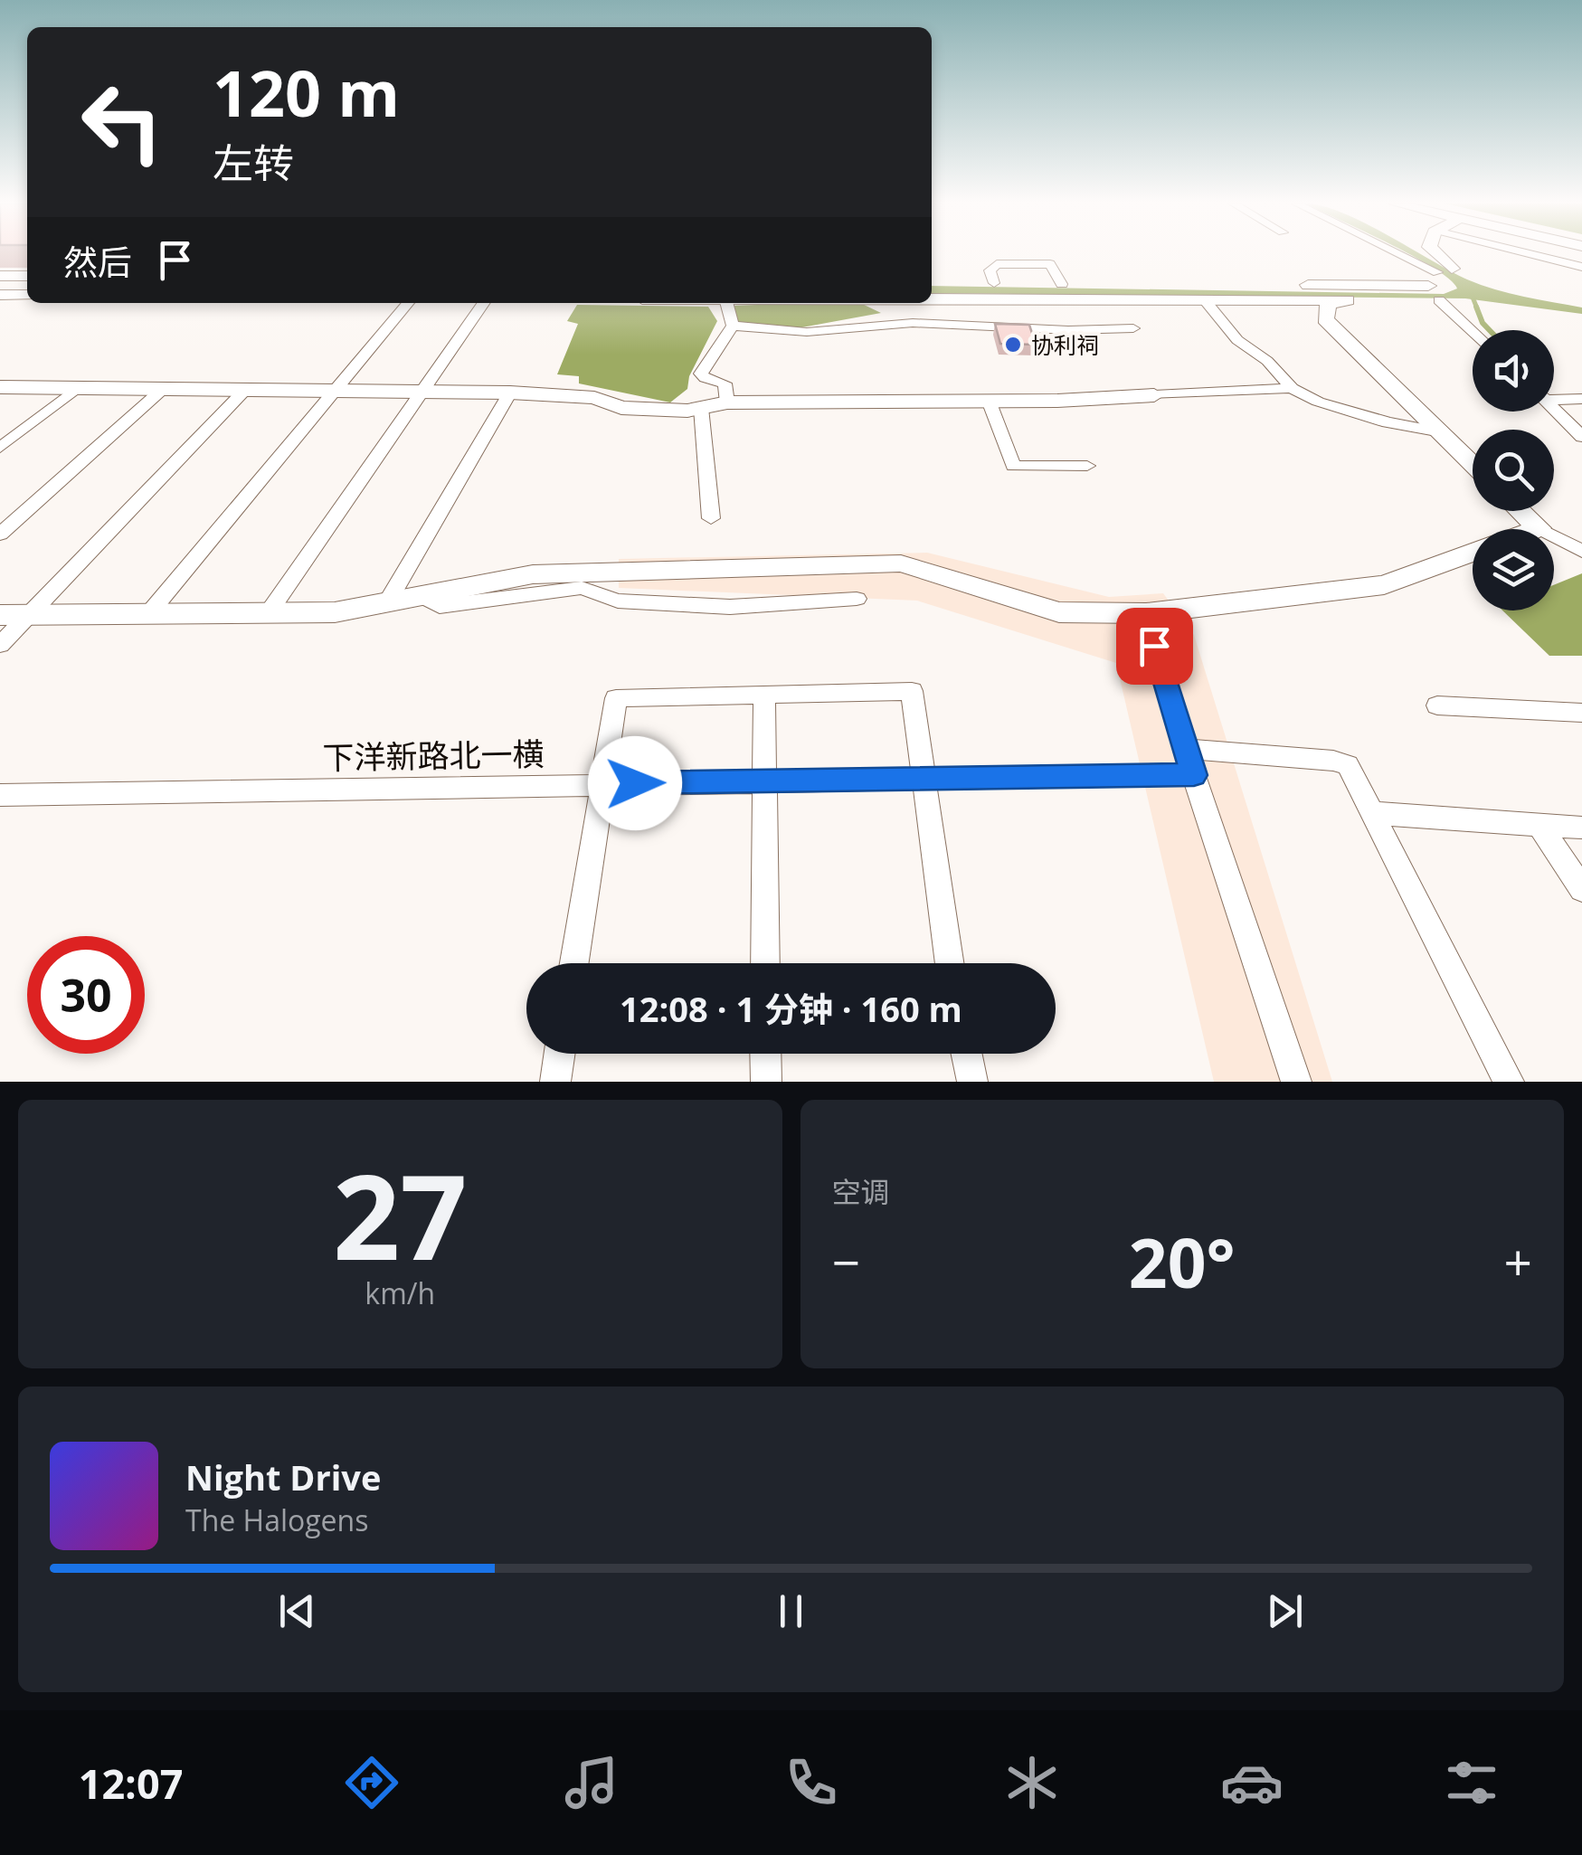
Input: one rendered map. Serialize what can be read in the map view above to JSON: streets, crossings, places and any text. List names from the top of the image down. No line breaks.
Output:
{"streets":{"street":["下洋新路北一横"]},"places":["协利祠"],"page":{"turn":["120 m","左转"],"then":"然后","limit":"30","trip":"12:08 · 1 分钟 · 160 m","tile":[["27","km/h"],"空调"],"heat":["−","20°","+"],"song":["Night Drive","The Halogens"],"tabs":"12:07"}}
